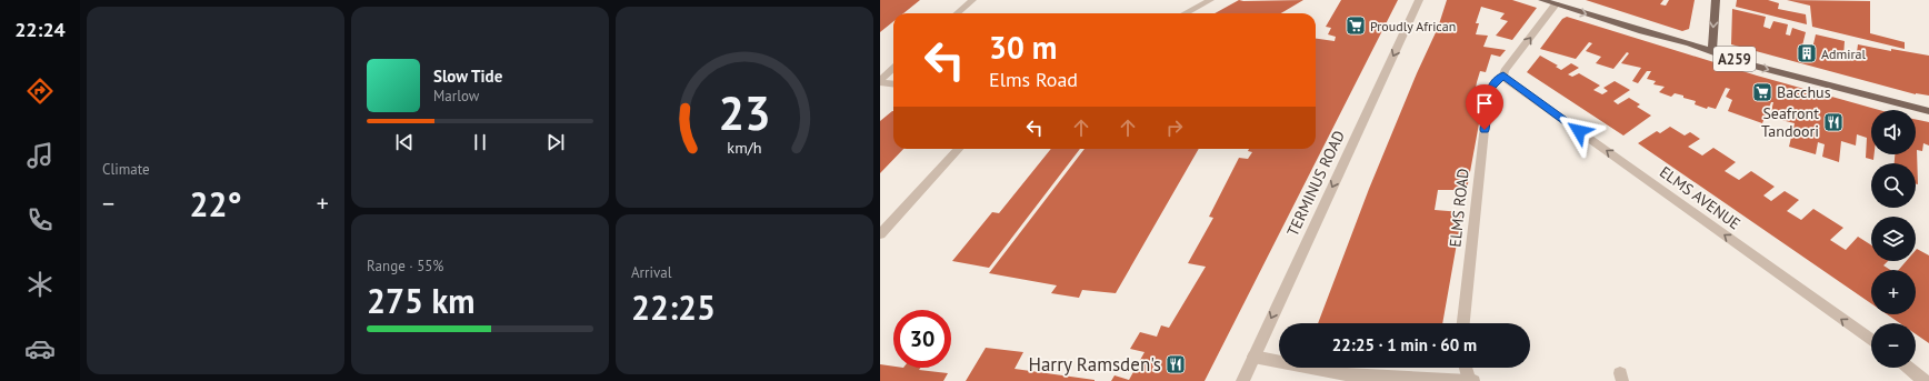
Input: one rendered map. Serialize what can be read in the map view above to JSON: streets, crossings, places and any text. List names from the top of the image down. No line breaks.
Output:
{"streets":{"main road":["A259"],"street":["TERMINUS ROAD","ELMS AVENUE","ELMS ROAD"]},"crossings":[["A259","ELMS ROAD"],["ELMS AVENUE","ELMS ROAD"]],"one_way":["TERMINUS ROAD","ELMS AVENUE"],"places":{"supermarket":["Proudly African","Bacchus"],"building":["Admiral"],"restaurant":["Seafront Tandoori","Harry Ramsden's"]},"page":{"tabs":"22:24","tile":["Climate",["Range · 55%","275 km"],["Arrival","22:25"]],"turn":["30 m","Elms Road"],"song":["Slow Tide","Marlow"],"map_buttons":["+","−"],"heat":["−","22°","+"],"limit":"30","trip":"22:25 · 1 min · 60 m","gauge":["23","km/h"]}}
